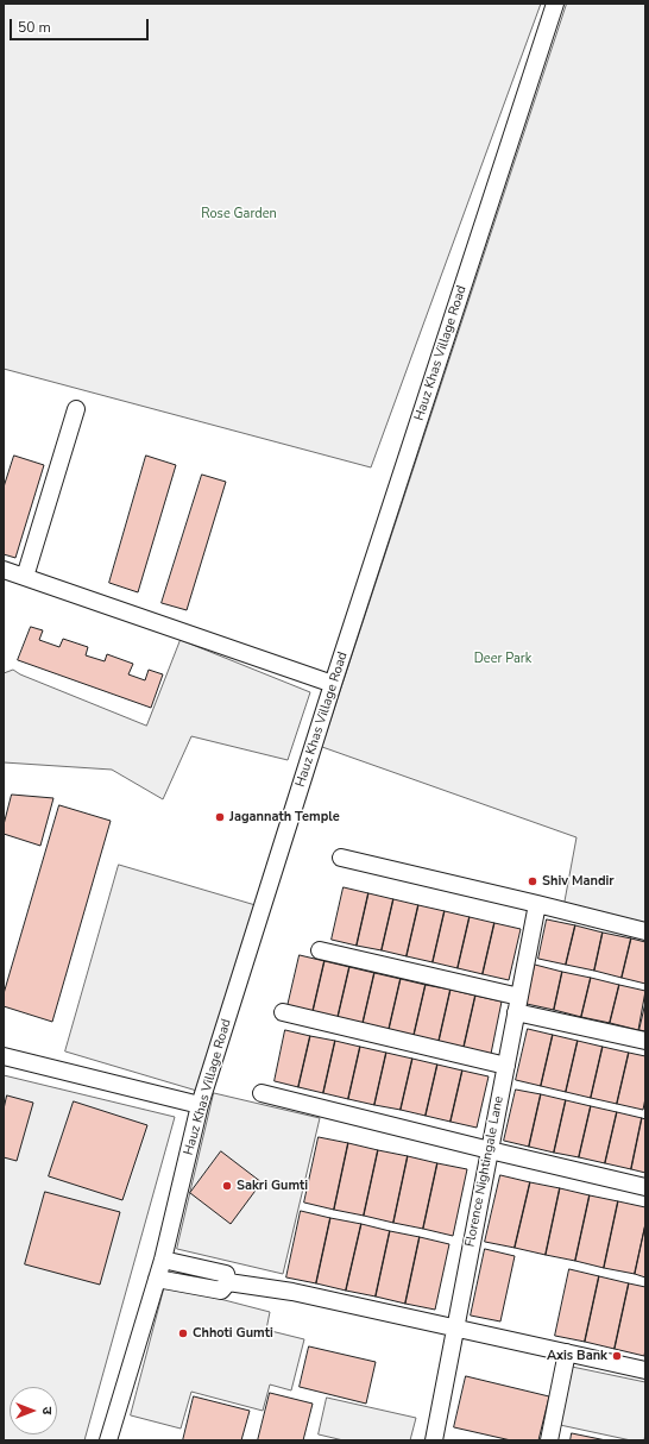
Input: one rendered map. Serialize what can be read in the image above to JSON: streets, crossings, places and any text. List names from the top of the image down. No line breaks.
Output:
{"streets":{"street":["Hauz Khas Village Road","Florence Nightingale Lane"]},"parks":["Rose Garden","Deer Park"],"places":["Jagannath Temple","Shiv Mandir","Sakri Gumti","Chhoti Gumti","Axis Bank"],"scale_bar":"50 m","north":"right"}
